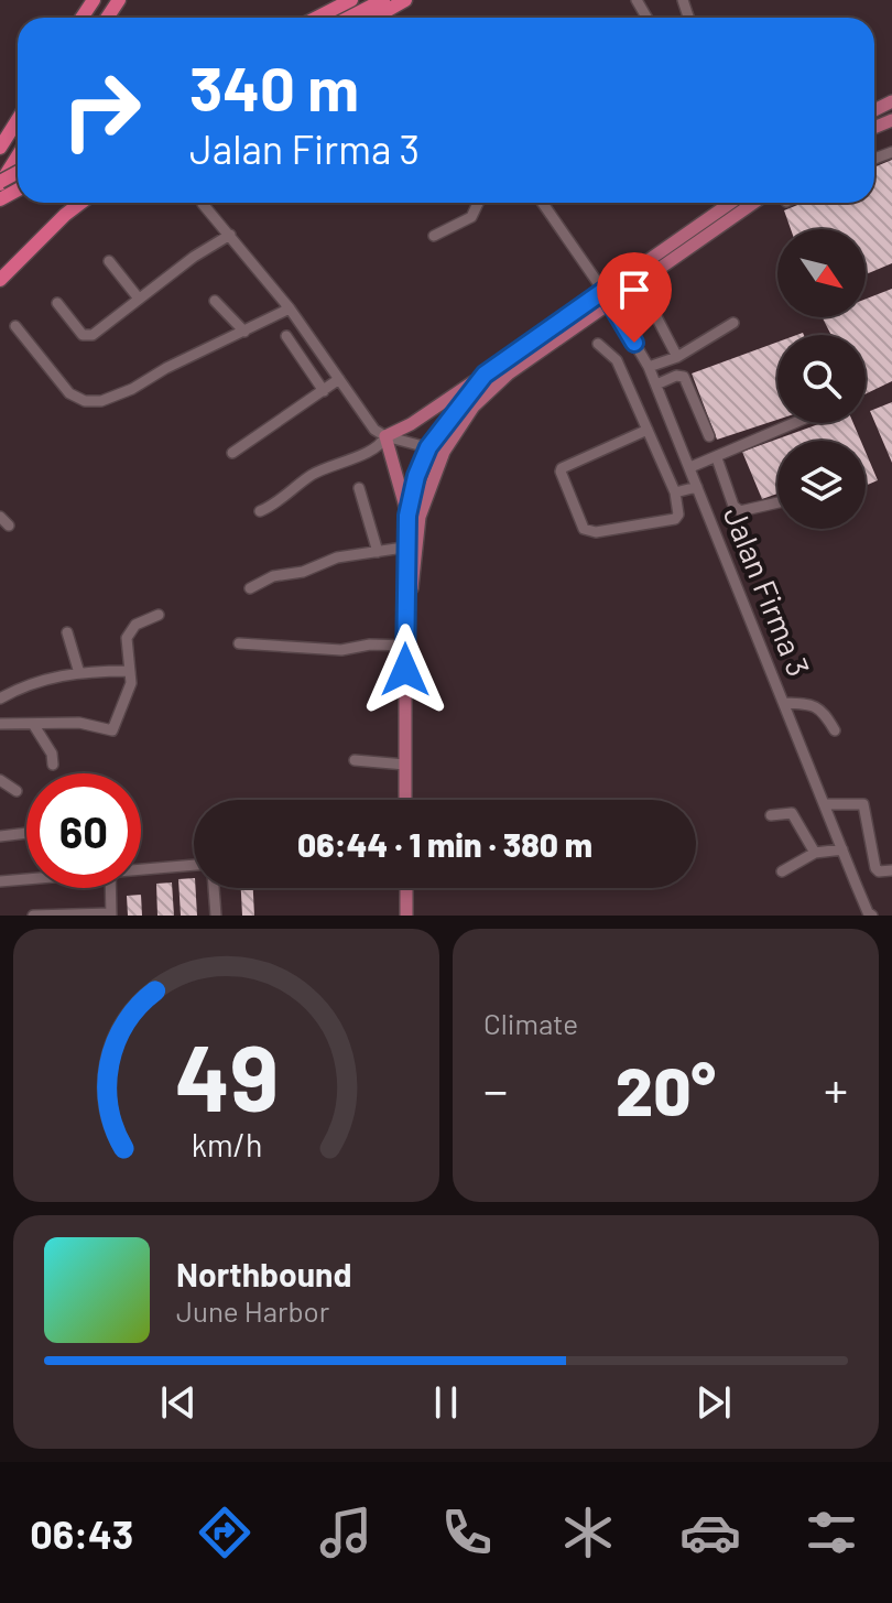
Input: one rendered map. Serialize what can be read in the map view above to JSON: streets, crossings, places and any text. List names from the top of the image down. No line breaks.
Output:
{"streets":{"street":["Jalan Firma 3"]},"north":"bottom right","page":{"turn":["340 m","Jalan Firma 3"],"limit":"60","trip":"06:44 · 1 min · 380 m","tile":"Climate","heat":["−","20°","+"],"song":["Northbound","June Harbor"],"tabs":"06:43","gauge":["49","km/h"]}}
